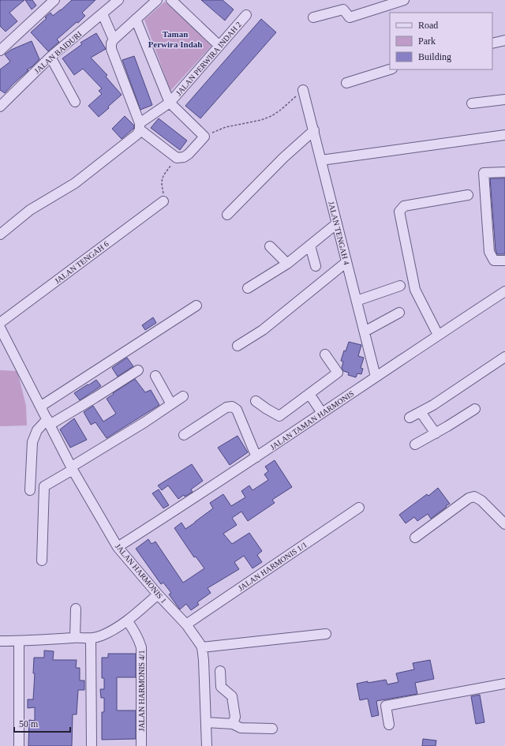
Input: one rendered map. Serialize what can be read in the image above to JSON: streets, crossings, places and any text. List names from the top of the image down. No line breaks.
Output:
{"streets":{"street":["JALAN BAIDURI","JALAN PERWIRA INDAH 2","JALAN TENGAH 4","JALAN TENGAH 6","JALAN TAMAN HARMONIS","JALAN HARMONIS 1/1","JALAN HARMONIS 1","JALAN HARMONIS 4/1"]},"crossings":[["JALAN TENGAH 4","JALAN TAMAN HARMONIS"],["JALAN TAMAN HARMONIS","JALAN HARMONIS 1"],["JALAN HARMONIS 1/1","JALAN HARMONIS 1"]],"districts":["Taman Perwira Indah"],"legend":["Road","Park","Building"],"scale_bar":"50 m"}
